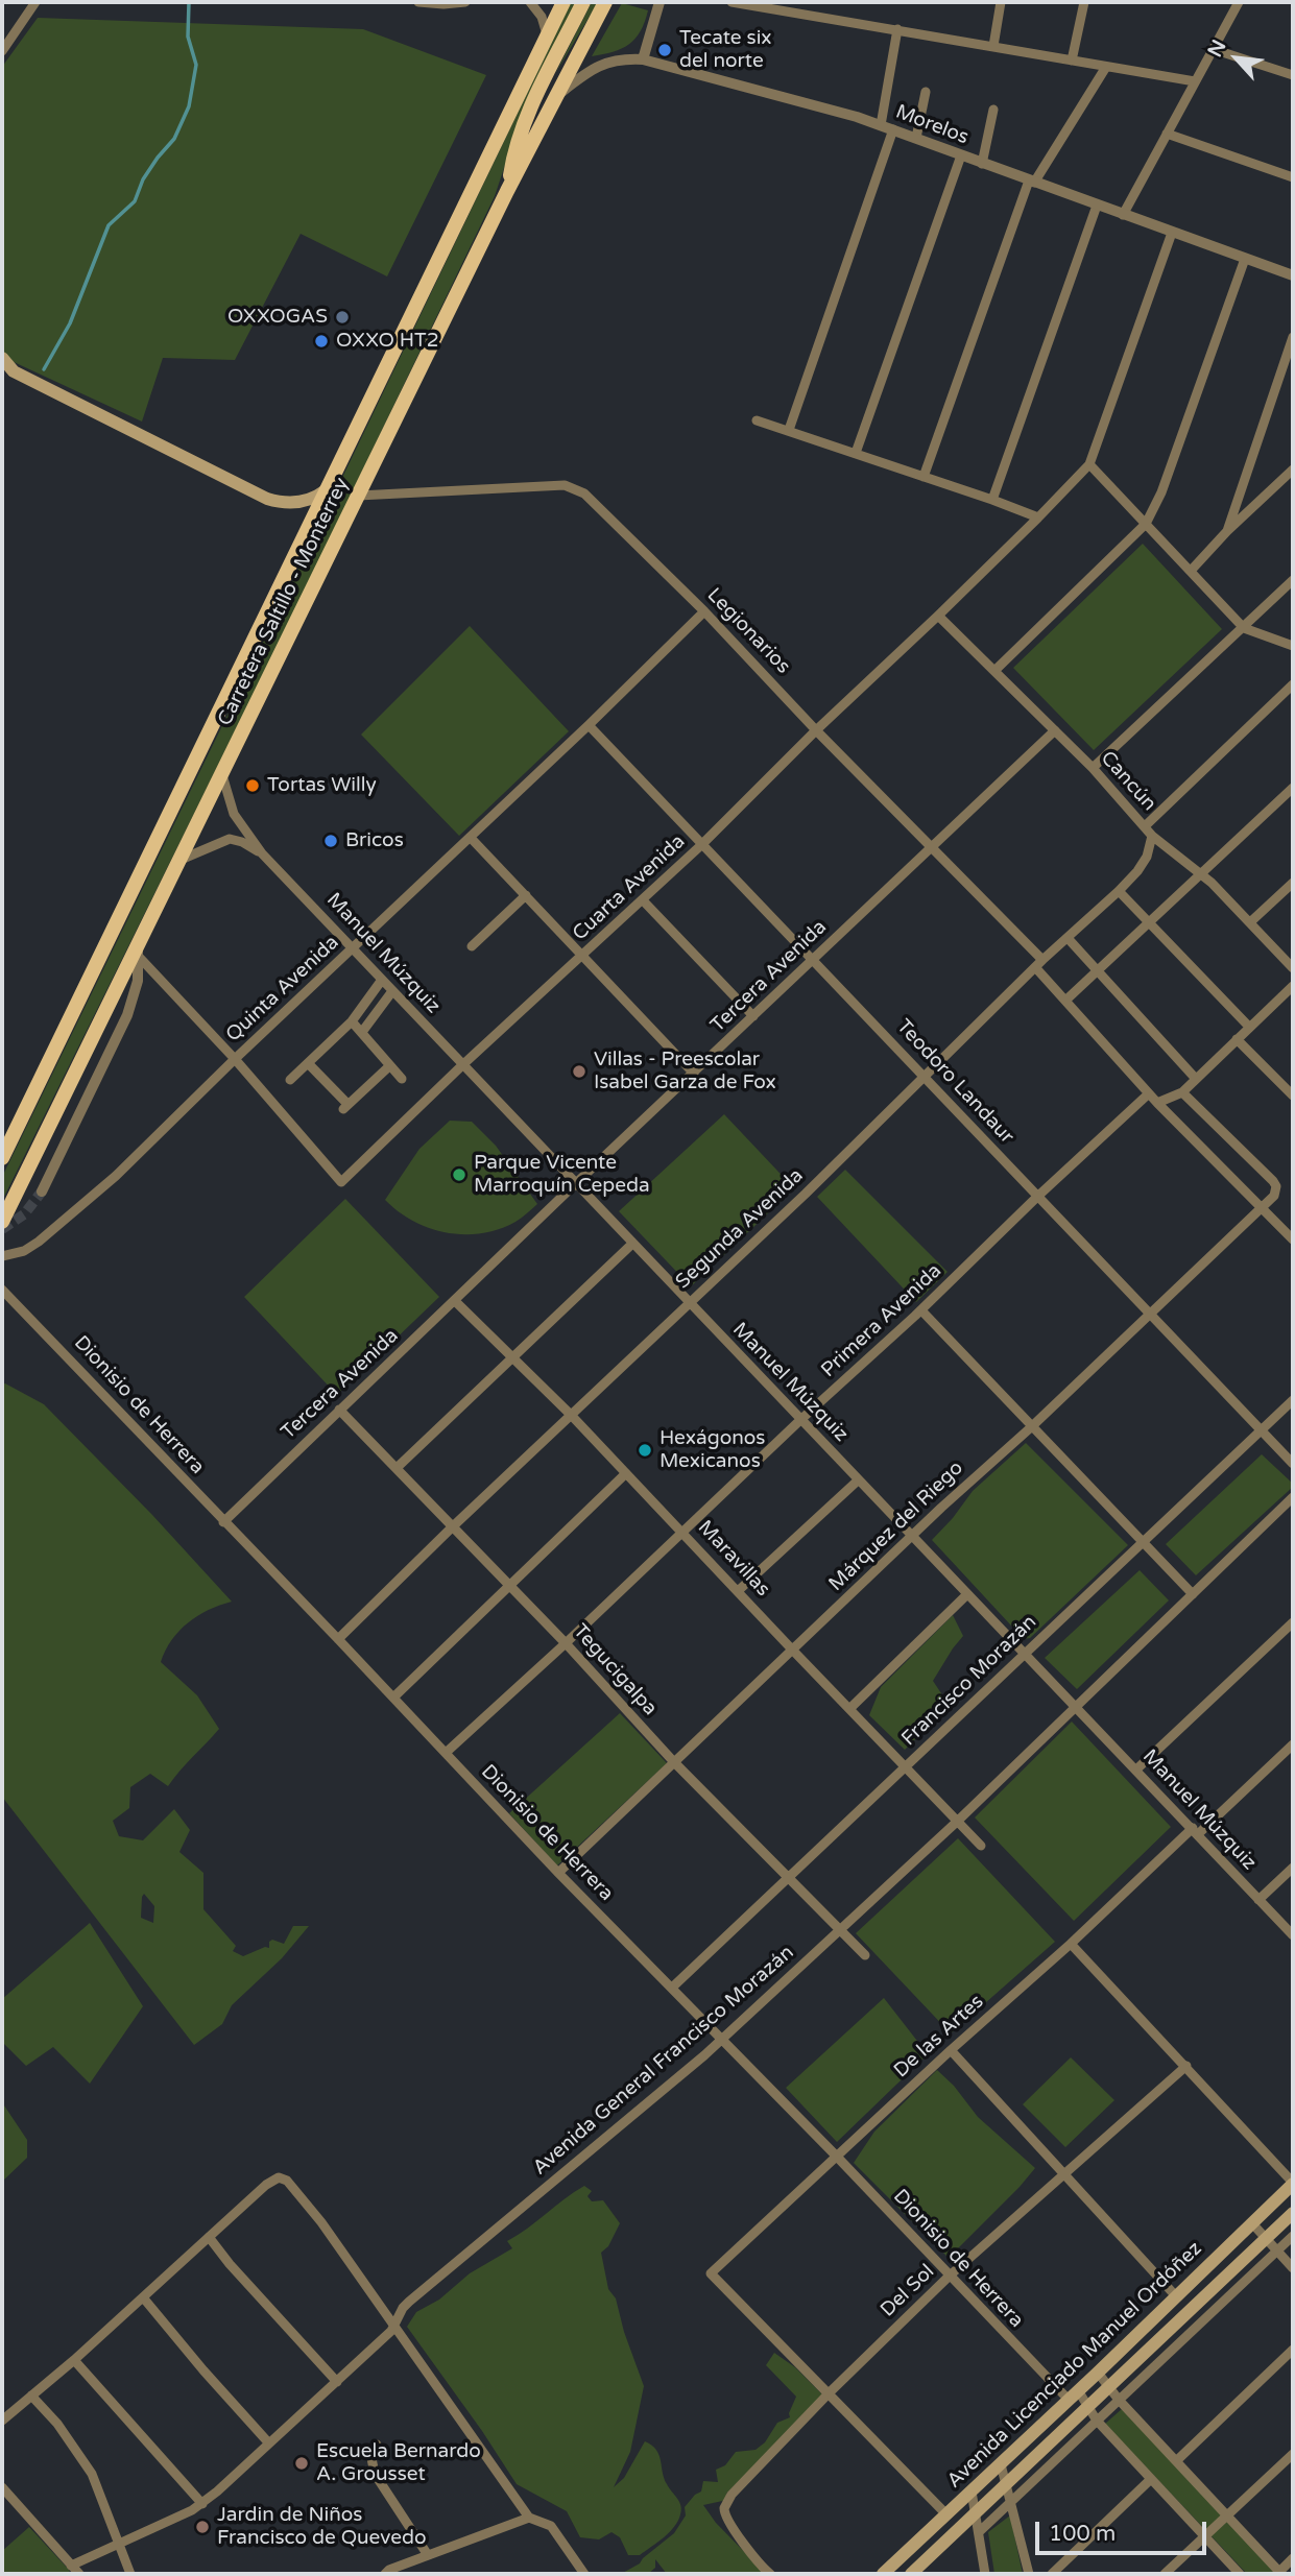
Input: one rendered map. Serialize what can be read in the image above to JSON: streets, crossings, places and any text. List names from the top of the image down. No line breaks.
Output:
{"streets":{"main road":["Carretera Saltillo - Monterrey","Avenida Licenciado Manuel Ordóñez"],"street":["Morelos","Legionarios","Cancún","Cuarta Avenida","Manuel Múzquiz","Tercera Avenida","Quinta Avenida","Teodoro Landaur","Segunda Avenida","Primera Avenida","Dionisio de Herrera","Márquez del Riego","Maravillas","Tegucigalpa","Francisco Morazán","De las Artes","Avenida General Francisco Morazán","Del Sol"]},"crossings":[["Morelos","Carretera Saltillo - Monterrey"],["Carretera Saltillo - Monterrey","Legionarios"],["Carretera Saltillo - Monterrey","Manuel Múzquiz"],["Legionarios","Cuarta Avenida"],["Legionarios","Tercera Avenida"],["Legionarios","Quinta Avenida"],["Legionarios","Segunda Avenida"],["Legionarios","Primera Avenida"],["Legionarios","Márquez del Riego"],["Cancún","Cuarta Avenida"],["Cancún","Tercera Avenida"],["Cancún","Segunda Avenida"],["Cuarta Avenida","Manuel Múzquiz"],["Cuarta Avenida","Quinta Avenida"],["Cuarta Avenida","Teodoro Landaur"],["Manuel Múzquiz","Tercera Avenida"],["Manuel Múzquiz","Quinta Avenida"],["Manuel Múzquiz","Segunda Avenida"],["Manuel Múzquiz","Primera Avenida"],["Manuel Múzquiz","Márquez del Riego"],["Manuel Múzquiz","Francisco Morazán"],["Manuel Múzquiz","De las Artes"],["Tercera Avenida","Teodoro Landaur"],["Tercera Avenida","Dionisio de Herrera"],["Tercera Avenida","Maravillas"],["Tercera Avenida","Tegucigalpa"],["Quinta Avenida","Teodoro Landaur"],["Teodoro Landaur","Segunda Avenida"],["Teodoro Landaur","Primera Avenida"],["Teodoro Landaur","Márquez del Riego"],["Teodoro Landaur","Francisco Morazán"],["Segunda Avenida","Dionisio de Herrera"],["Segunda Avenida","Maravillas"],["Segunda Avenida","Tegucigalpa"],["Primera Avenida","Dionisio de Herrera"],["Primera Avenida","Maravillas"],["Primera Avenida","Tegucigalpa"],["Dionisio de Herrera","Márquez del Riego"],["Dionisio de Herrera","Francisco Morazán"],["Dionisio de Herrera","De las Artes"],["Dionisio de Herrera","Avenida General Francisco Morazán"],["Dionisio de Herrera","Del Sol"],["Dionisio de Herrera","Avenida Licenciado Manuel Ordóñez"],["Márquez del Riego","Maravillas"],["Márquez del Riego","Tegucigalpa"],["Maravillas","Francisco Morazán"],["Maravillas","Avenida General Francisco Morazán"],["Tegucigalpa","Francisco Morazán"],["Tegucigalpa","Avenida General Francisco Morazán"],["De las Artes","Del Sol"]],"places":["Tecate six del norte","OXXOGAS","OXXO HT2","Tortas Willy","Bricos","Villas - Preescolar Isabel Garza de Fox","Parque Vicente Marroquín Cepeda","Hexágonos Mexicanos","Escuela Bernardo A. Grousset","Jardin de Niños Francisco de Quevedo"],"scale_bar":"100 m","north":"top left"}
